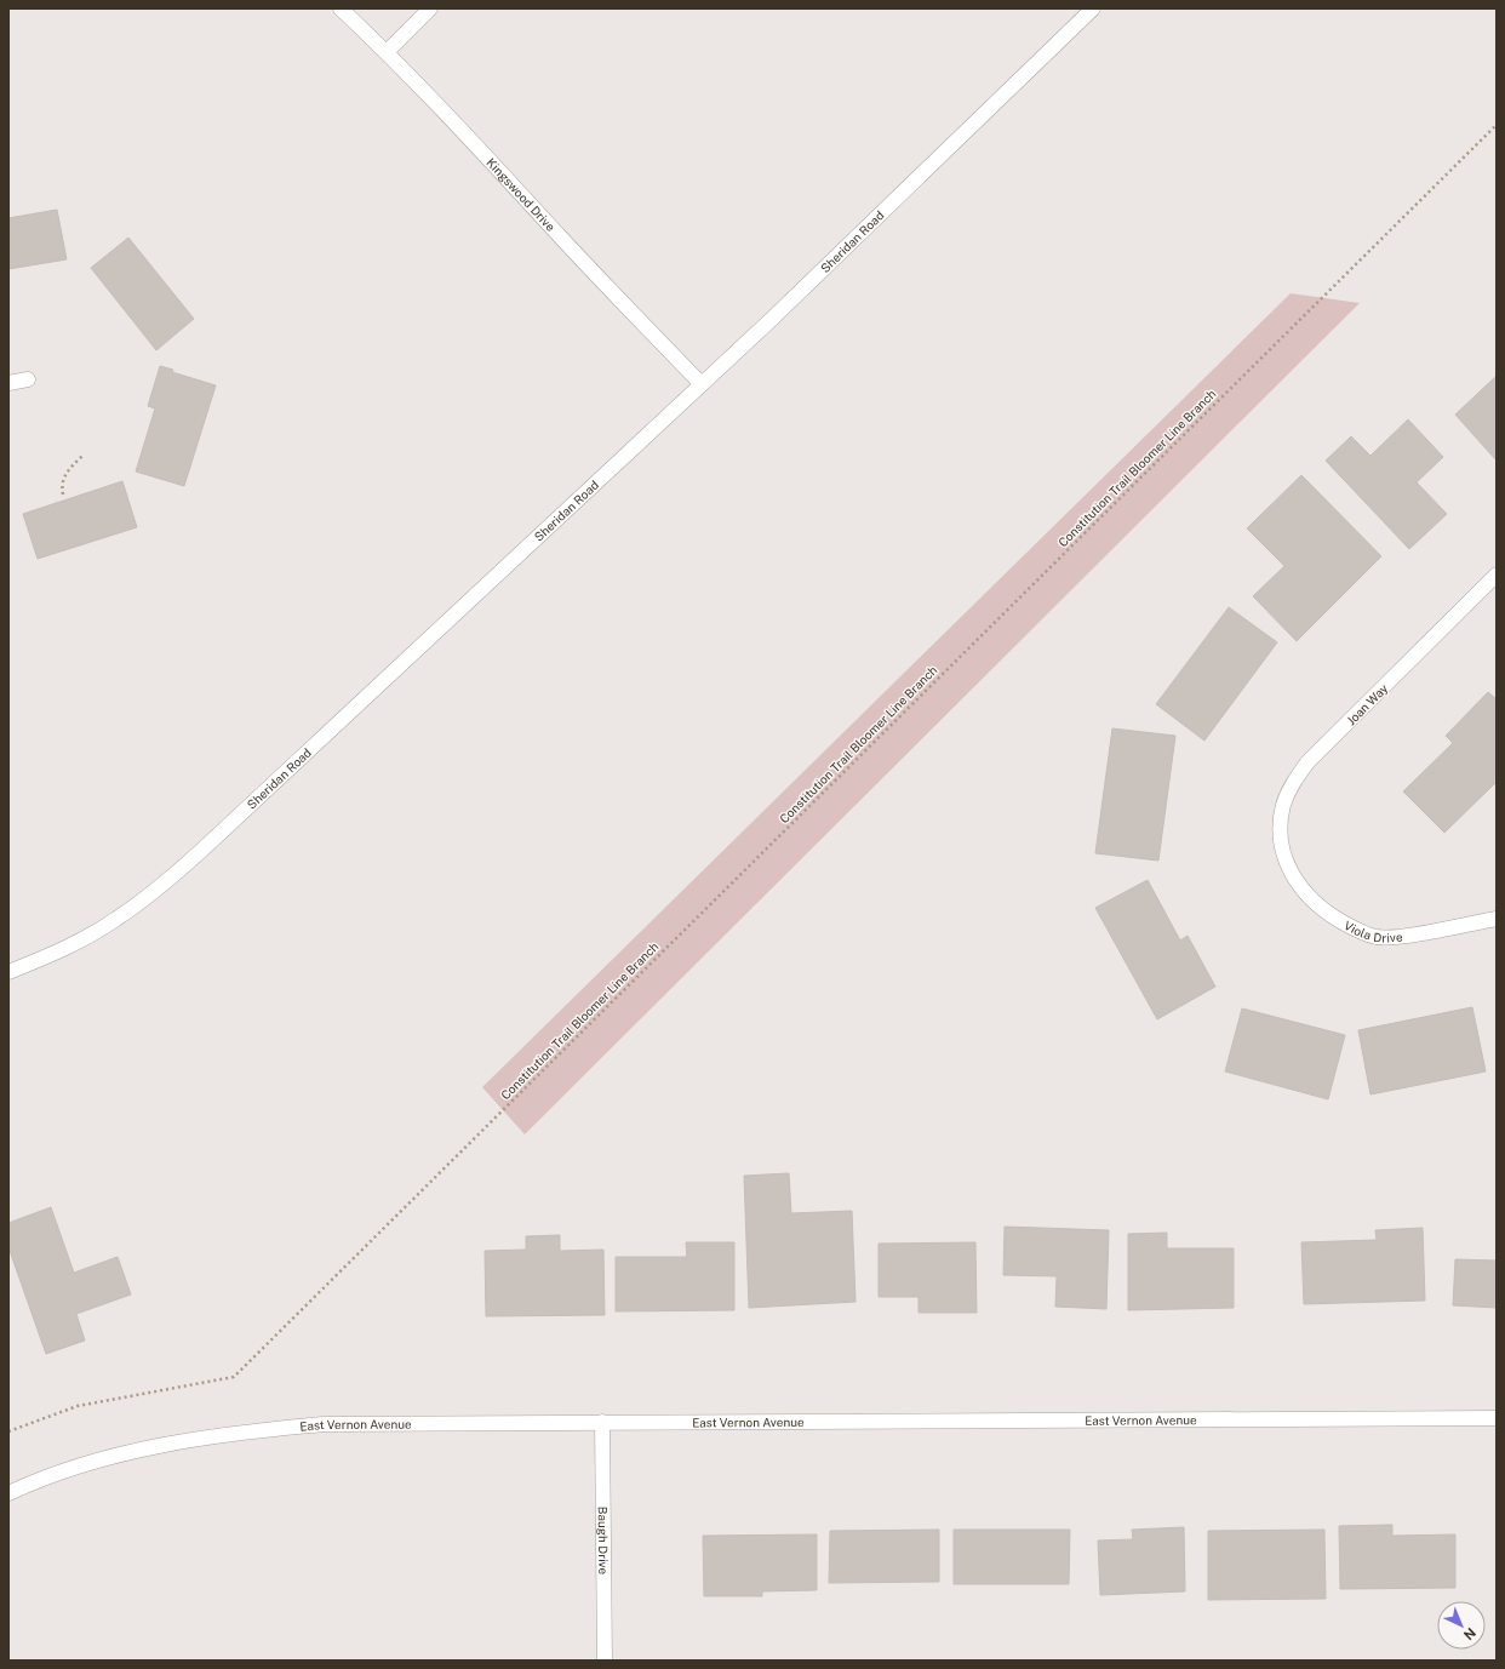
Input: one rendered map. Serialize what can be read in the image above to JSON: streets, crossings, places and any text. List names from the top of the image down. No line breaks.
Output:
{"streets":{"street":["Kingswood Drive","Sheridan Road","Joan Way","Viola Drive","East Vernon Avenue","Baugh Drive"],"path":["Constitution Trail Bloomer Line Branch"]},"crossings":[["Kingswood Drive","Sheridan Road"],["Joan Way","Viola Drive"],["East Vernon Avenue","Baugh Drive"]],"north":"bottom right"}
